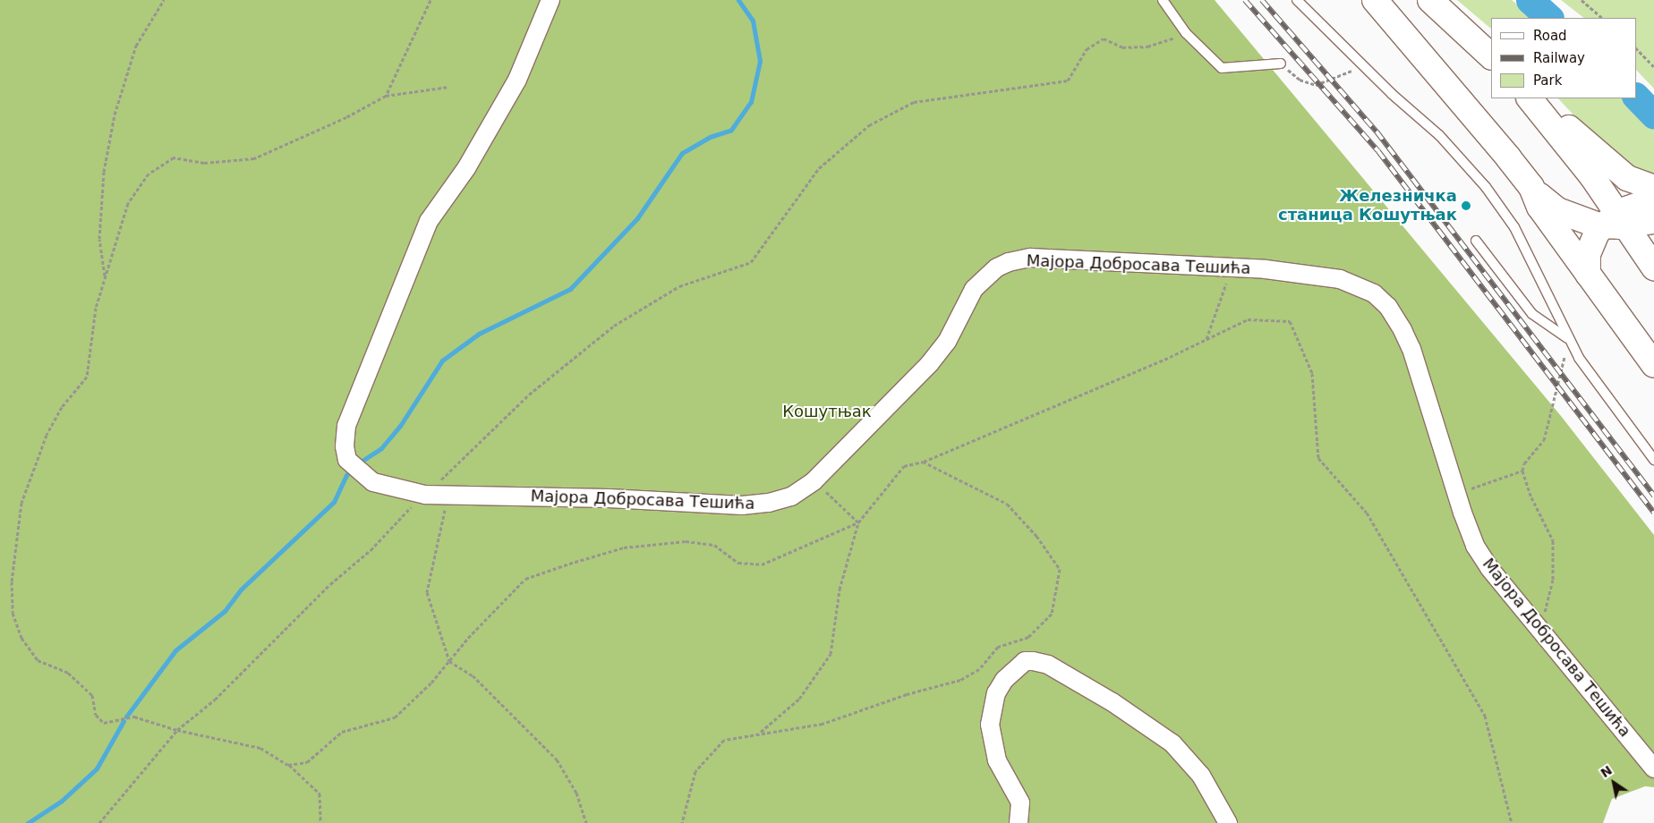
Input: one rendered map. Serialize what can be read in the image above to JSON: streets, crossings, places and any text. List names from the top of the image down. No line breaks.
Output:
{"streets":{"street":["Мајора Добросава Тешића"]},"parks":["Кошутњак"],"places":["Железничка станица Кошутњак"],"legend":["Road","Railway","Park"],"north":"top left"}
